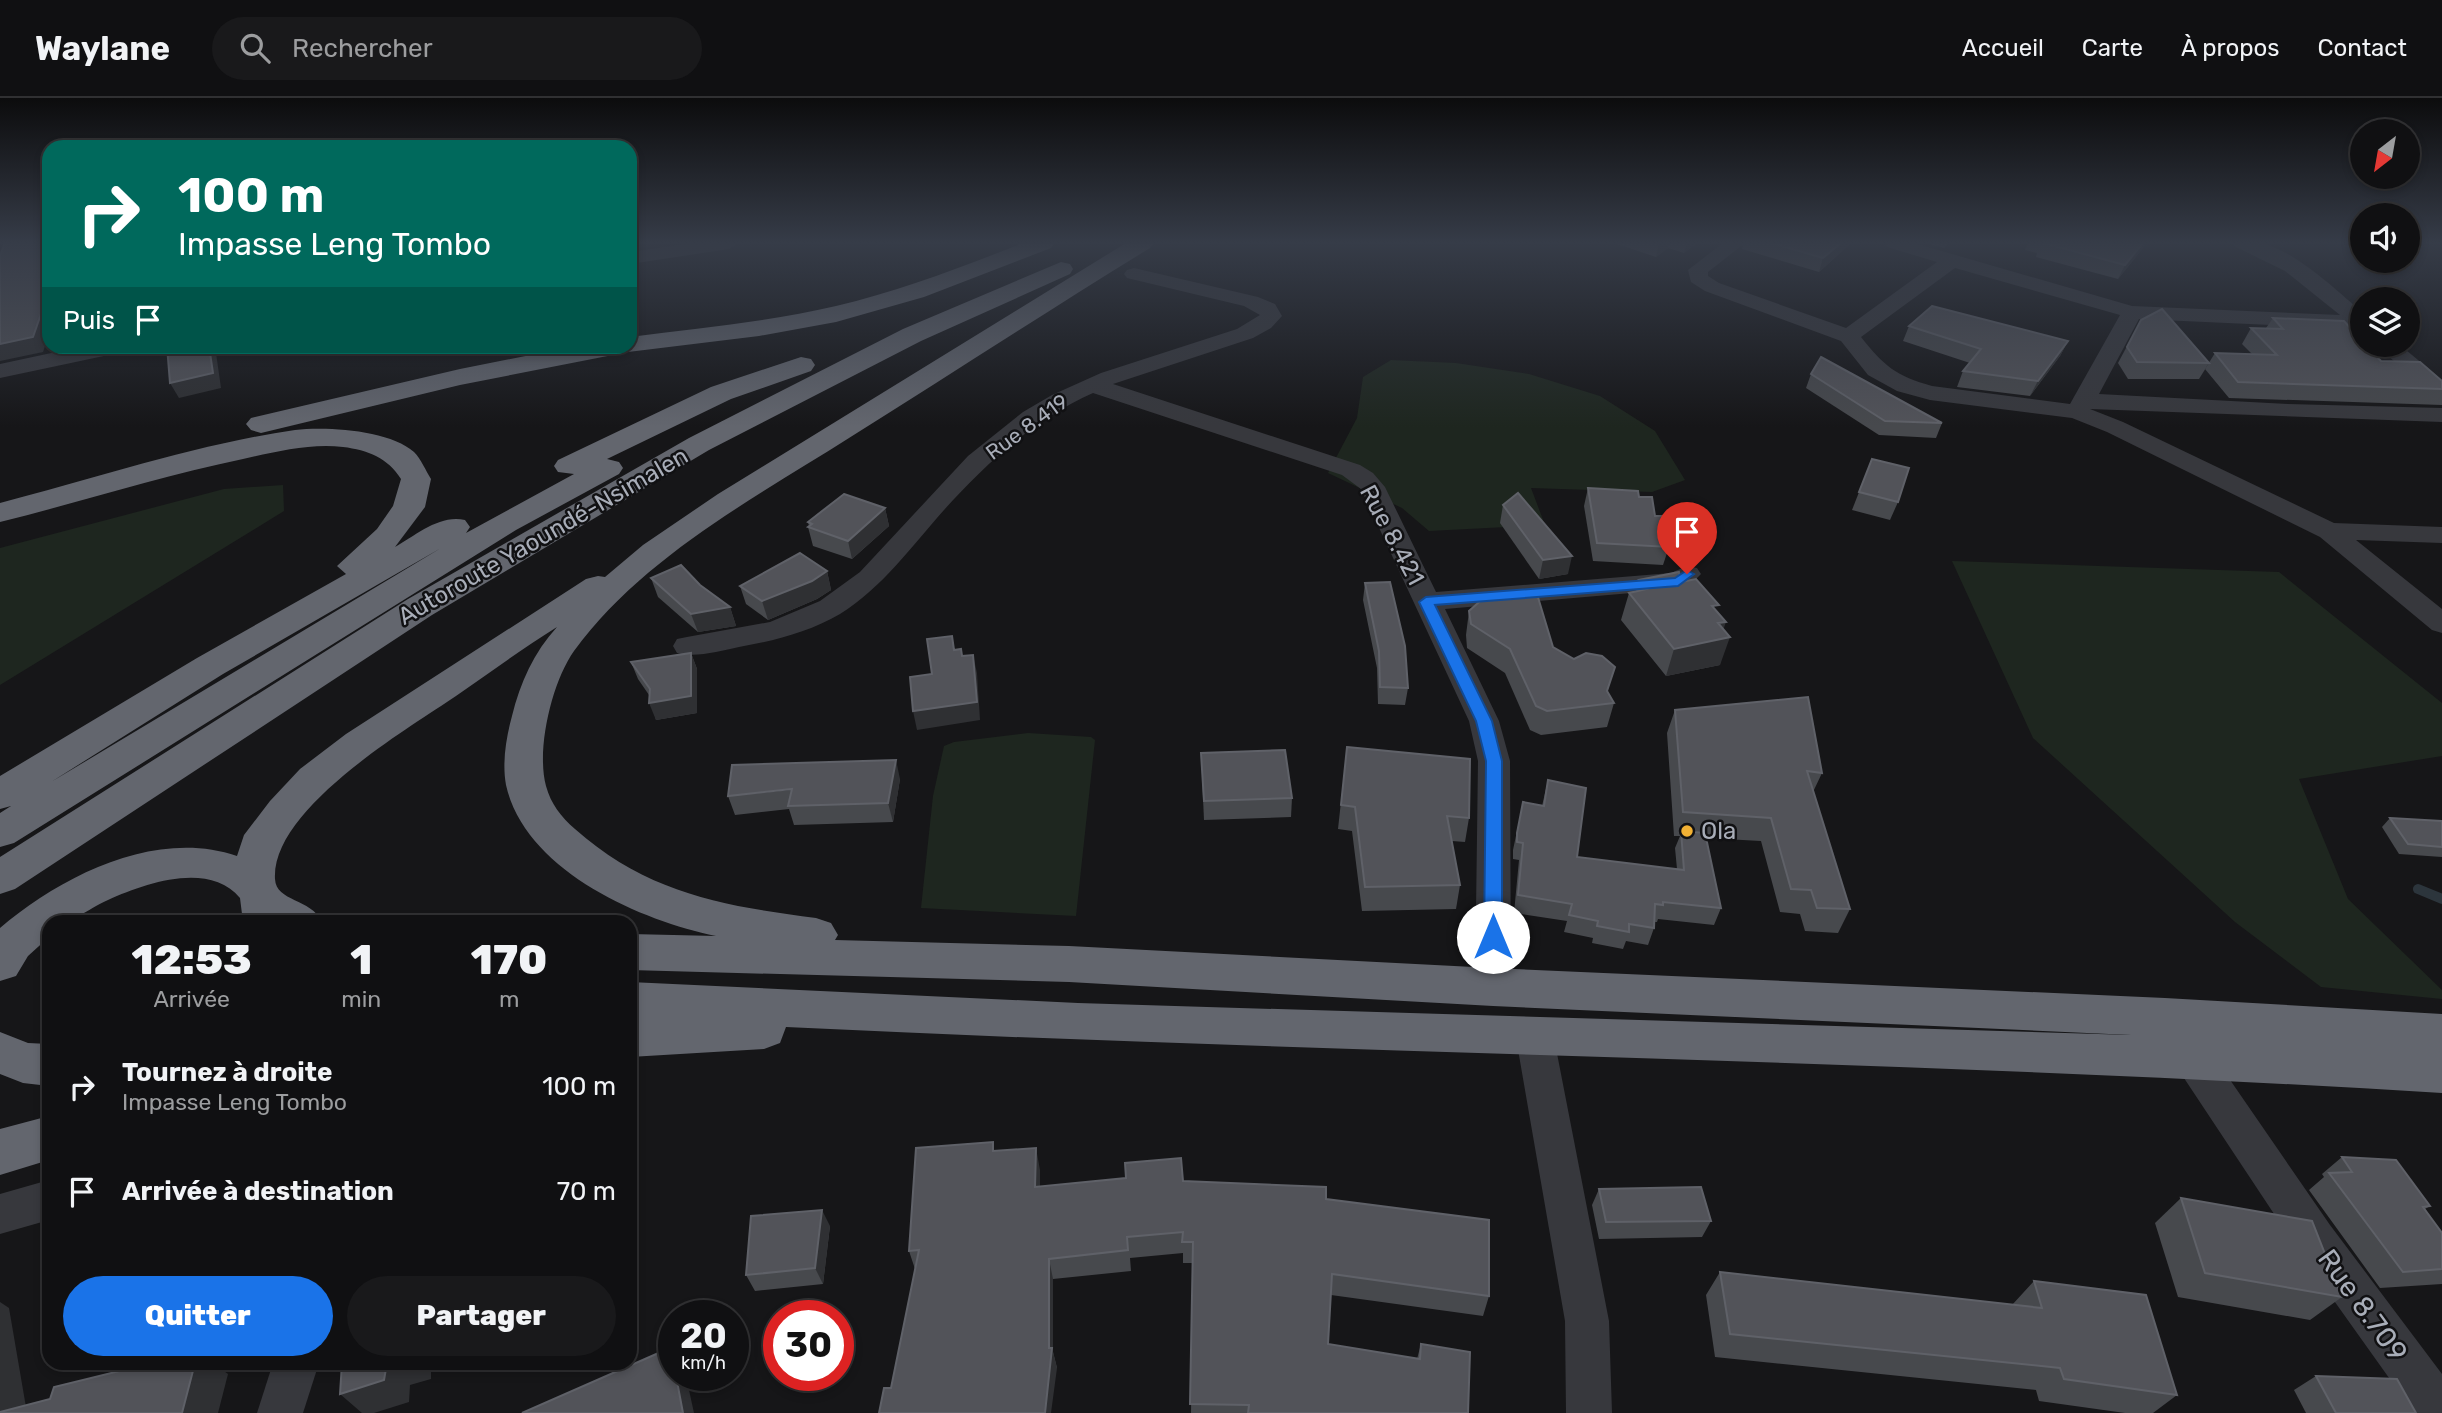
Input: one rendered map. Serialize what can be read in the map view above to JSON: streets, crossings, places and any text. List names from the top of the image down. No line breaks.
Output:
{"streets":{"highway":["Autoroute Yaoundé-Nsimalen"],"street":["Rue 8.419","Rue 8.421","Rue 8.709"]},"crossings":[["Rue 8.419","Rue 8.421"]],"places":["Ola"],"north":"bottom left","page":{"header":"Waylane","search":"Rechercher","nav":["Accueil","Carte","À propos","Contact"],"turn":["100 m","Impasse Leng Tombo"],"then":"Puis","eta":["12:53","Arrivée","1","min","170","m"],"list":[{"name":"Tournez à droite","note":"Impasse Leng Tombo","value":"100 m"},{"name":"Arrivée à destination","value":"70 m"}],"buttons":["Quitter","Partager"],"speed":"20 km/h","limit":"30"}}
